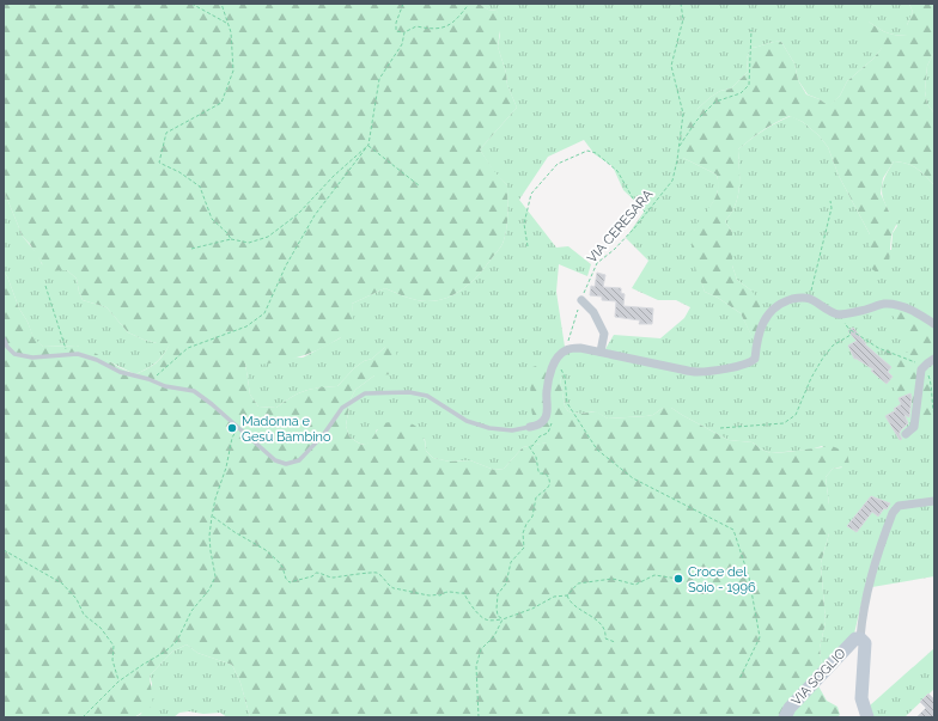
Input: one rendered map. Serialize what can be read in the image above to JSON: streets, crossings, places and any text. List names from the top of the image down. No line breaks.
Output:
{"streets":{"street":["VIA SOGLIO"],"path":["VIA CERESARA"]},"places":["Madonna e Gesù Bambino","Croce del Soio - 1996"]}
